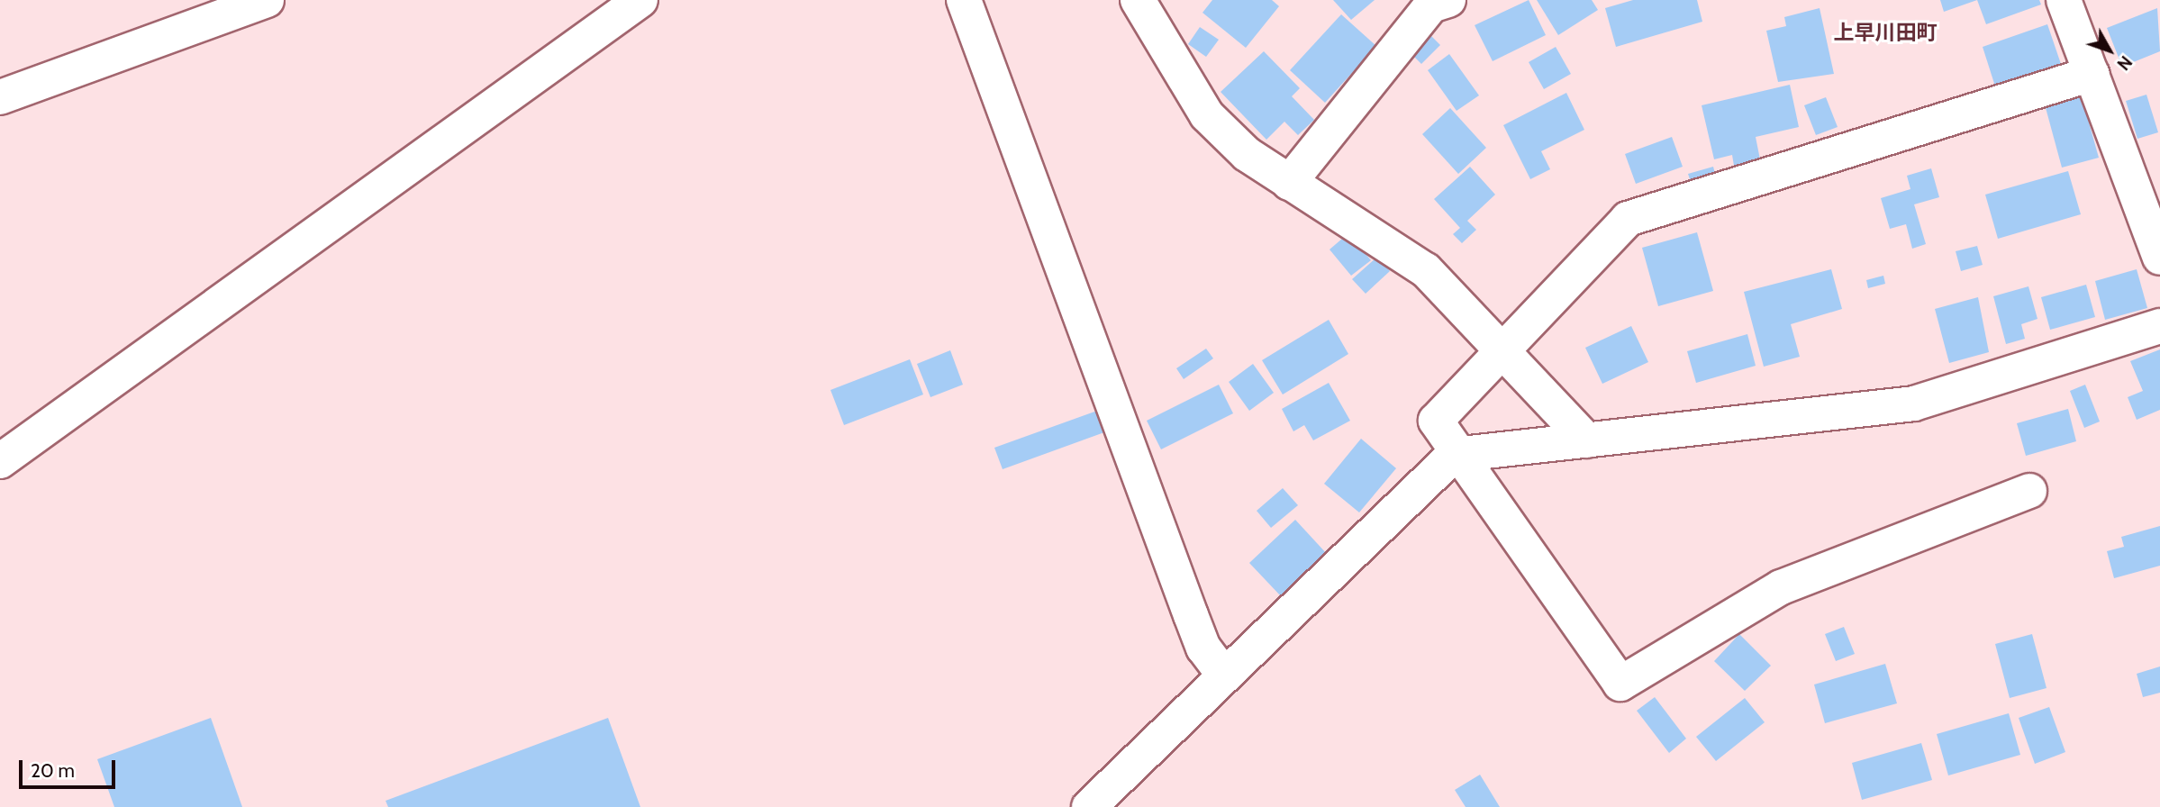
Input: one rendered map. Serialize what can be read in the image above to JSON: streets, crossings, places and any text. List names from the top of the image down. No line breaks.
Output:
{"districts":["上早川田町"],"scale_bar":"20 m","north":"bottom right"}
